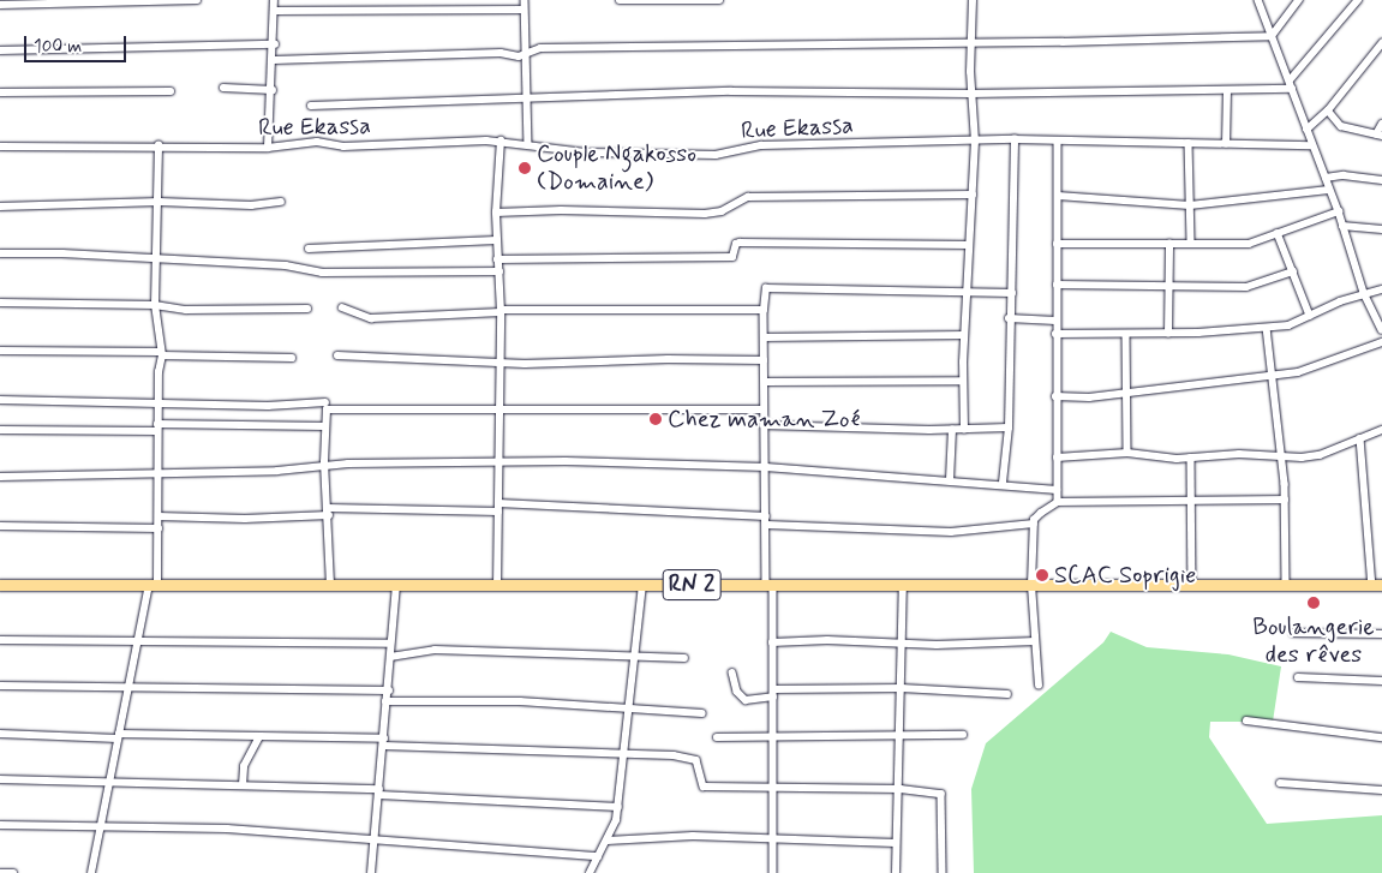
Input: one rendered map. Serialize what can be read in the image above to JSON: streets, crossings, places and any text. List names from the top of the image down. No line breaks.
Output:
{"streets":{"highway":["RN 2"],"street":["Rue Ekassa"]},"places":["Couple Ngakosso (Domaine)","Chez maman Zoé","SCAC Soprigie","Boulangerie des rêves"],"scale_bar":"100 m"}
